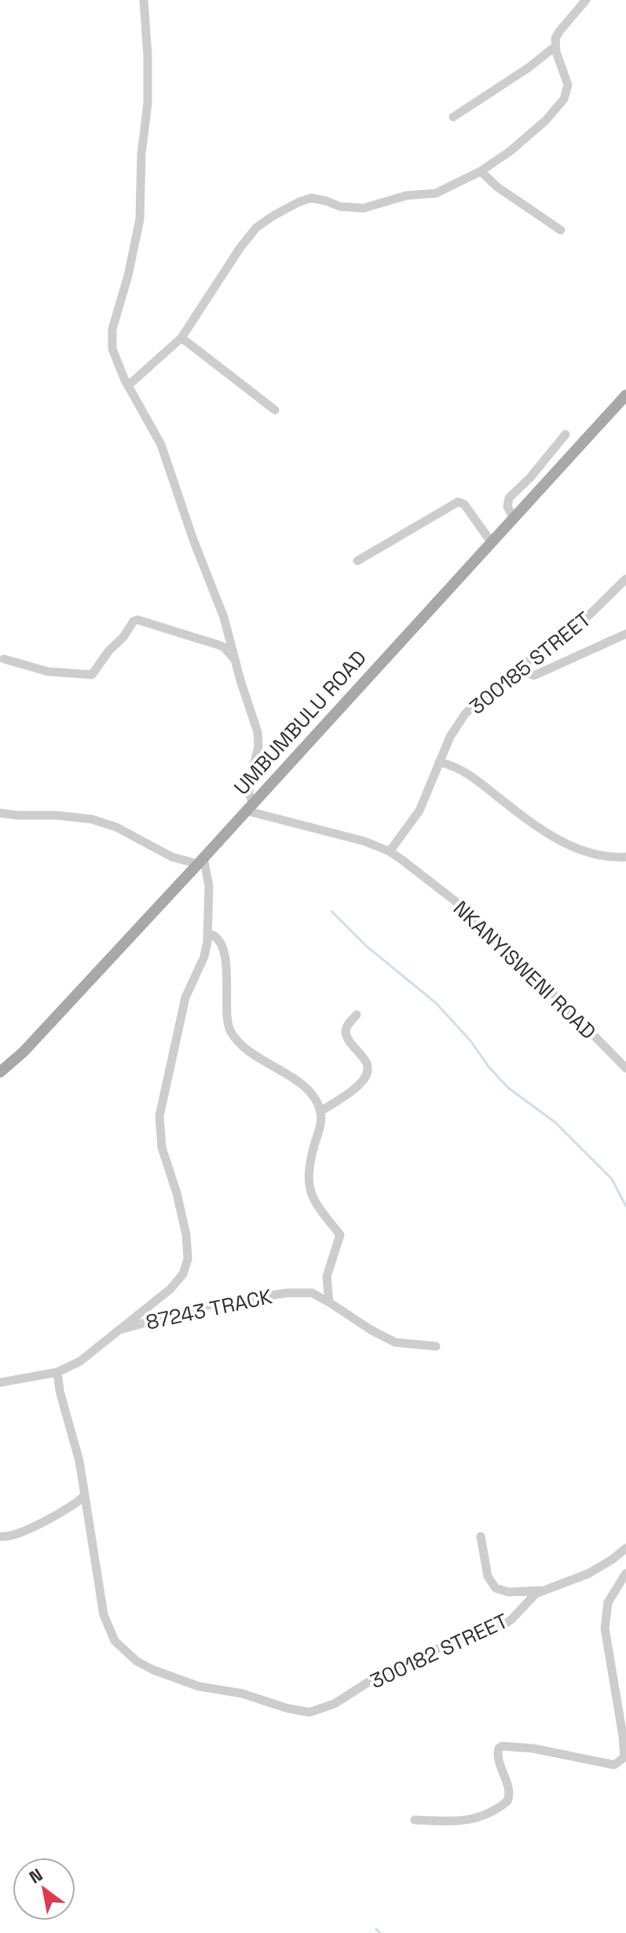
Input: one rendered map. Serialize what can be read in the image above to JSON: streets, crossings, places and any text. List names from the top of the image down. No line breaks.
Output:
{"streets":{"main road":["UMBUMBULU ROAD"],"street":["300185 STREET","NKANYISWENI ROAD","87243 TRACK","300182 STREET"]},"crossings":[["300185 STREET","NKANYISWENI ROAD"],["UMBUMBULU ROAD","NKANYISWENI ROAD"]],"north":"top left"}
